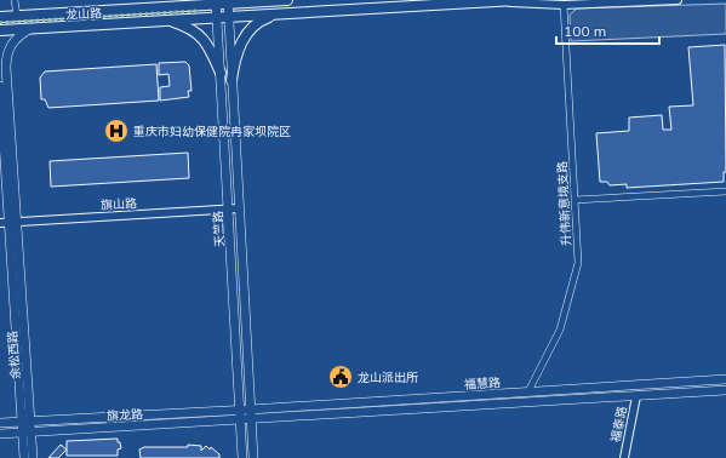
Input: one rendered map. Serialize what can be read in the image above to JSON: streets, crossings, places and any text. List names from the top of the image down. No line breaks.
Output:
{"streets":{"main road":["龙山路","天竺路","余松西路","福慧路","旗龙路"],"street":["旗山路","升伟新意境支路","福泰路"]},"crossings":[["龙山路","天竺路"],["龙山路","余松西路"],["旗山路","天竺路"],["旗山路","余松西路"],["升伟新意境支路","福慧路"],["天竺路","福慧路"],["天竺路","旗龙路"],["余松西路","旗龙路"],["福慧路","旗龙路"],["福慧路","福泰路"]],"places":{"hospital":["重庆市妇幼保健院冉家坝院区"],"public building":["龙山派出所"]},"scale_bar":"100 m"}
